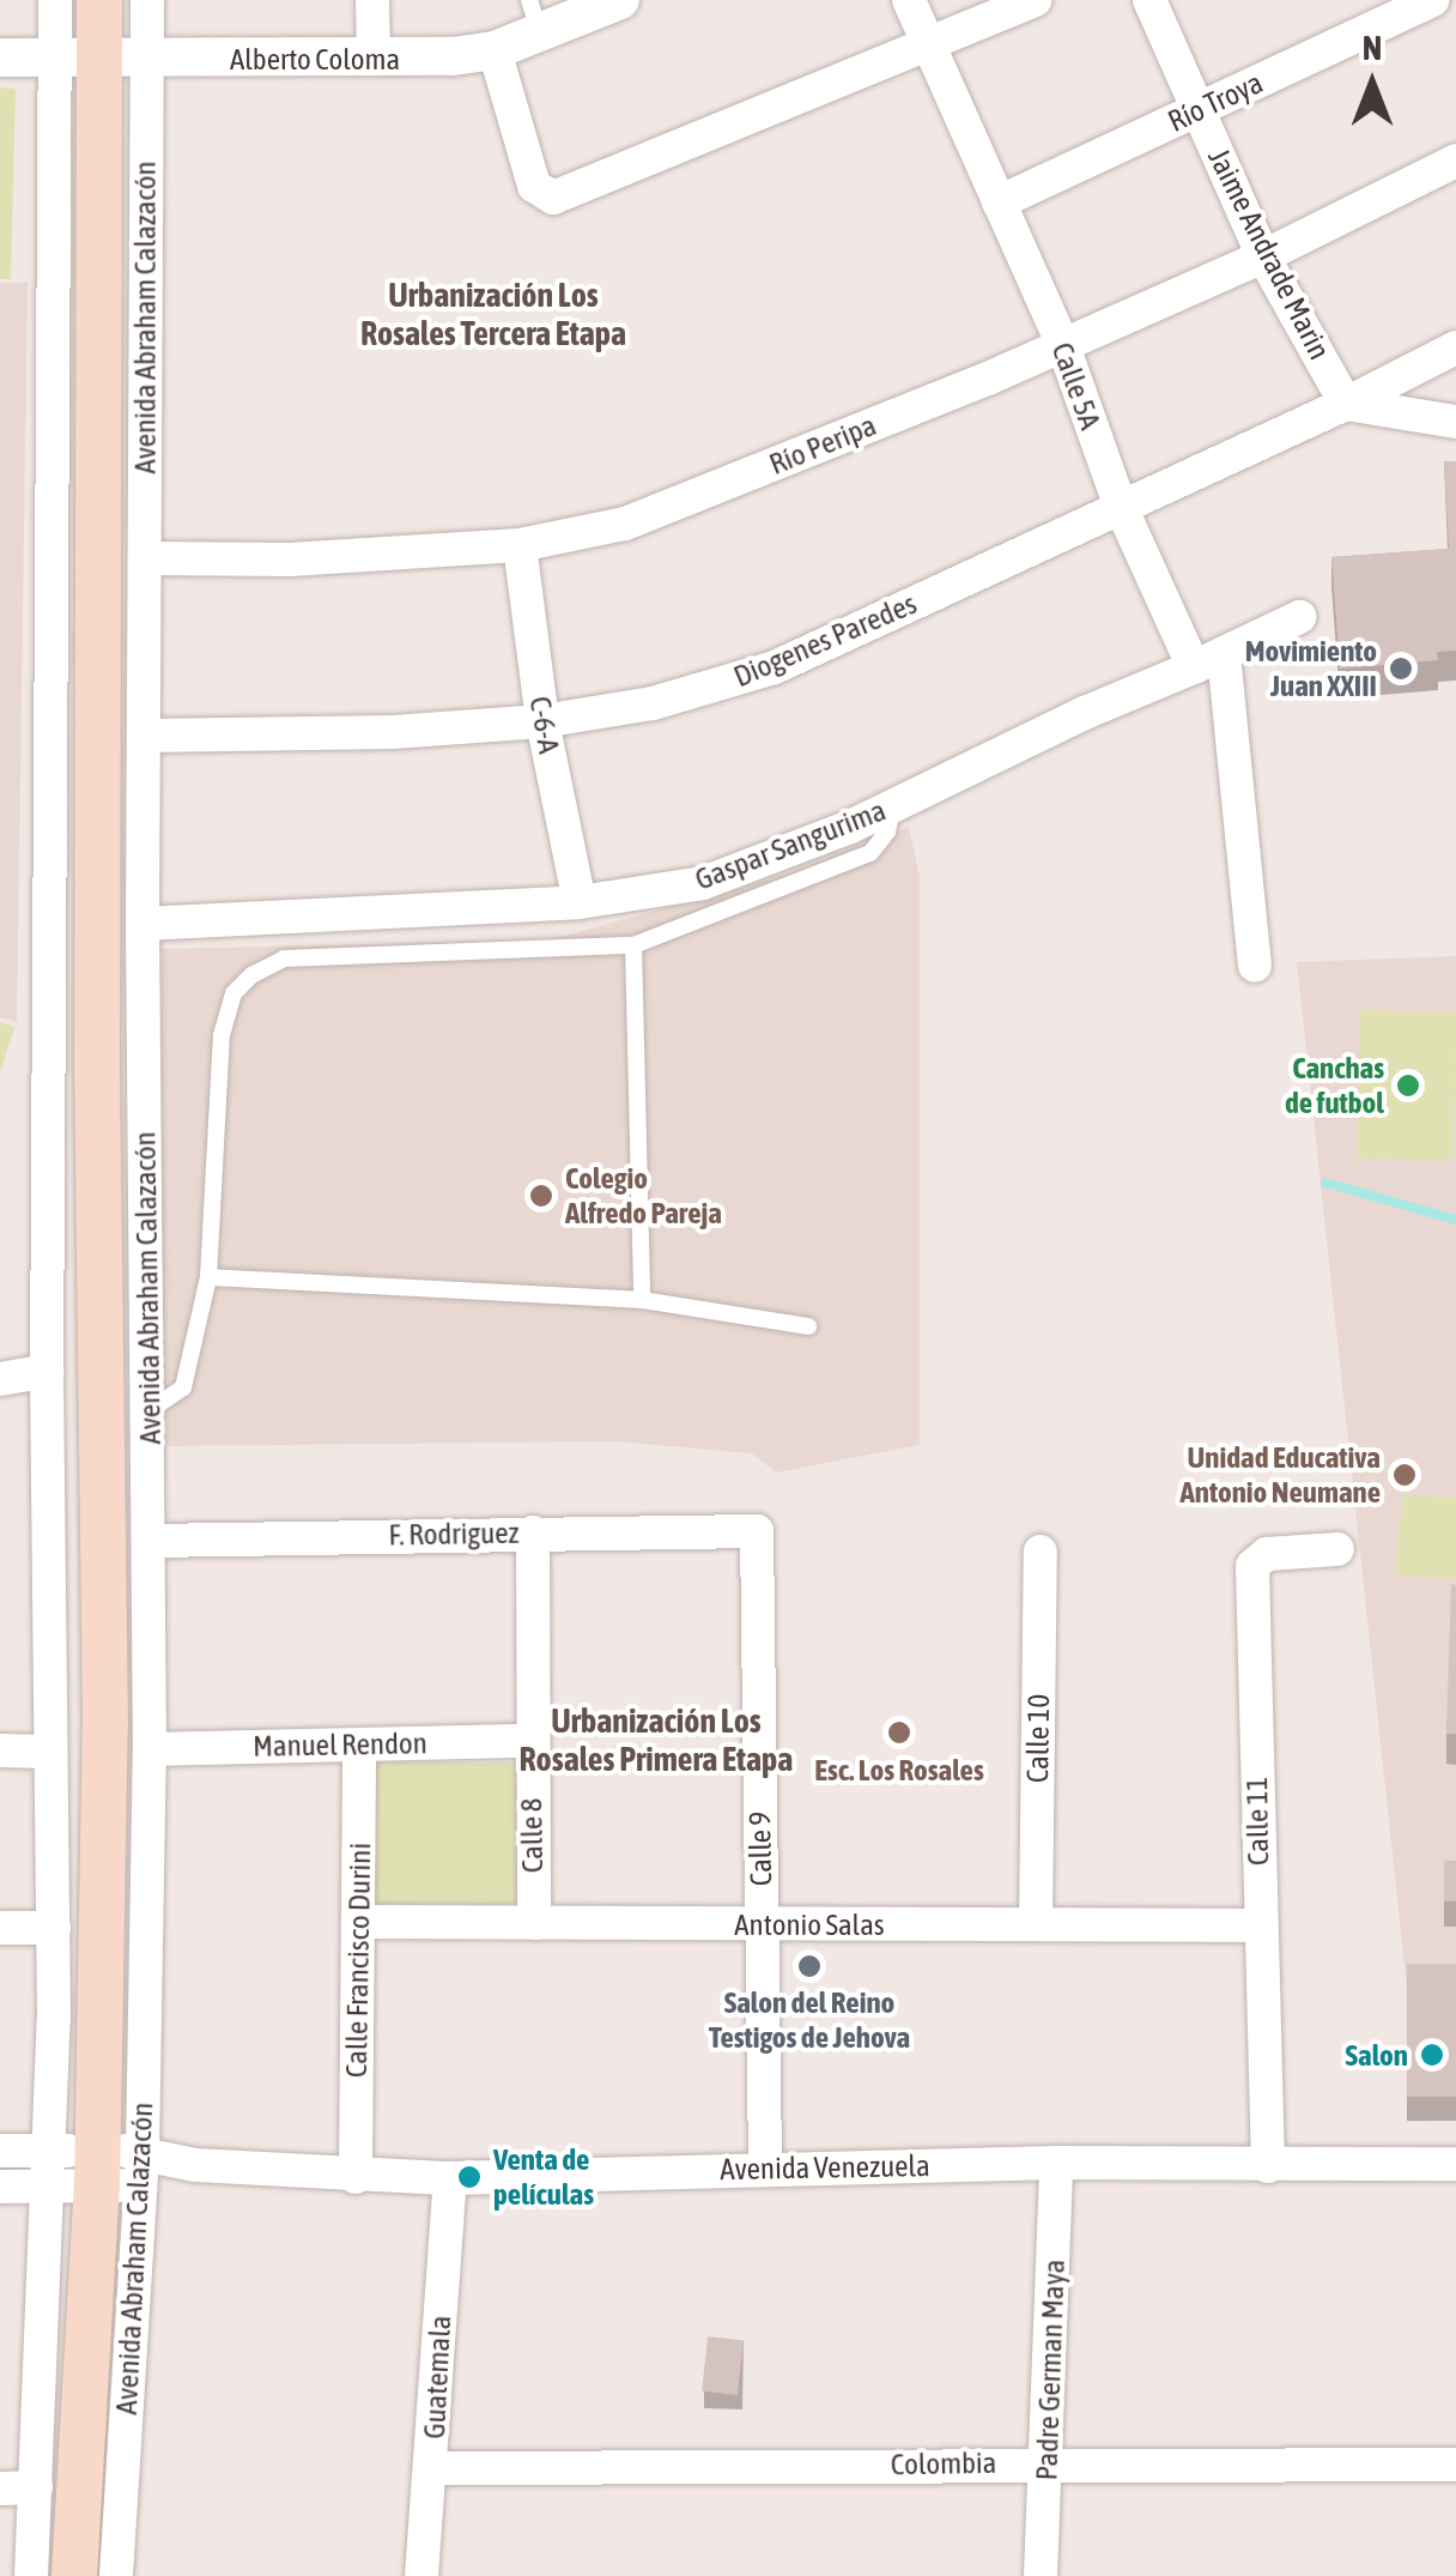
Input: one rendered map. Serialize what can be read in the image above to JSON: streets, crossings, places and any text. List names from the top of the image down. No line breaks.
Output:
{"streets":{"main road":["Avenida Abraham Calazacón"],"street":["Alberto Coloma","Río Troya","Jaime Andrade Marin","Calle 5A","Río Peripa","Diogenes Paredes","C-6-A","Gaspar Sangurima","F. Rodriguez","Calle 10","Manuel Rendon","Calle 11","Calle 8","Calle 9","Antonio Salas","Calle Francisco Durini","Avenida Venezuela","Padre German Maya","Guatemala","Colombia"]},"crossings":[["Alberto Coloma","Avenida Abraham Calazacón"],["Río Troya","Jaime Andrade Marin"],["Río Troya","Calle 5A"],["Jaime Andrade Marin","Río Peripa"],["Jaime Andrade Marin","Diogenes Paredes"],["Avenida Abraham Calazacón","Río Peripa"],["Avenida Abraham Calazacón","Diogenes Paredes"],["Avenida Abraham Calazacón","Gaspar Sangurima"],["Avenida Abraham Calazacón","F. Rodriguez"],["Avenida Abraham Calazacón","Manuel Rendon"],["Avenida Abraham Calazacón","Avenida Venezuela"],["Calle 5A","Río Peripa"],["Calle 5A","Diogenes Paredes"],["Calle 5A","Gaspar Sangurima"],["Río Peripa","C-6-A"],["Diogenes Paredes","C-6-A"],["C-6-A","Gaspar Sangurima"],["F. Rodriguez","Calle 8"],["F. Rodriguez","Calle 9"],["Calle 10","Antonio Salas"],["Manuel Rendon","Calle 8"],["Manuel Rendon","Calle Francisco Durini"],["Calle 11","Antonio Salas"],["Calle 11","Avenida Venezuela"],["Calle 8","Antonio Salas"],["Calle 9","Antonio Salas"],["Calle 9","Avenida Venezuela"],["Antonio Salas","Calle Francisco Durini"],["Calle Francisco Durini","Avenida Venezuela"],["Avenida Venezuela","Padre German Maya"],["Avenida Venezuela","Guatemala"],["Padre German Maya","Colombia"],["Guatemala","Colombia"]],"districts":["Urbanización Los Rosales Tercera Etapa","Urbanización Los Rosales Primera Etapa"],"places":["Movimiento Juan XXIII","Canchas de futbol","Colegio Alfredo Pareja","Unidad Educativa Antonio Neumane","Esc. Los Rosales","Salon del Reino Testigos de Jehova","Salon","Venta de películas"],"north":"top"}
